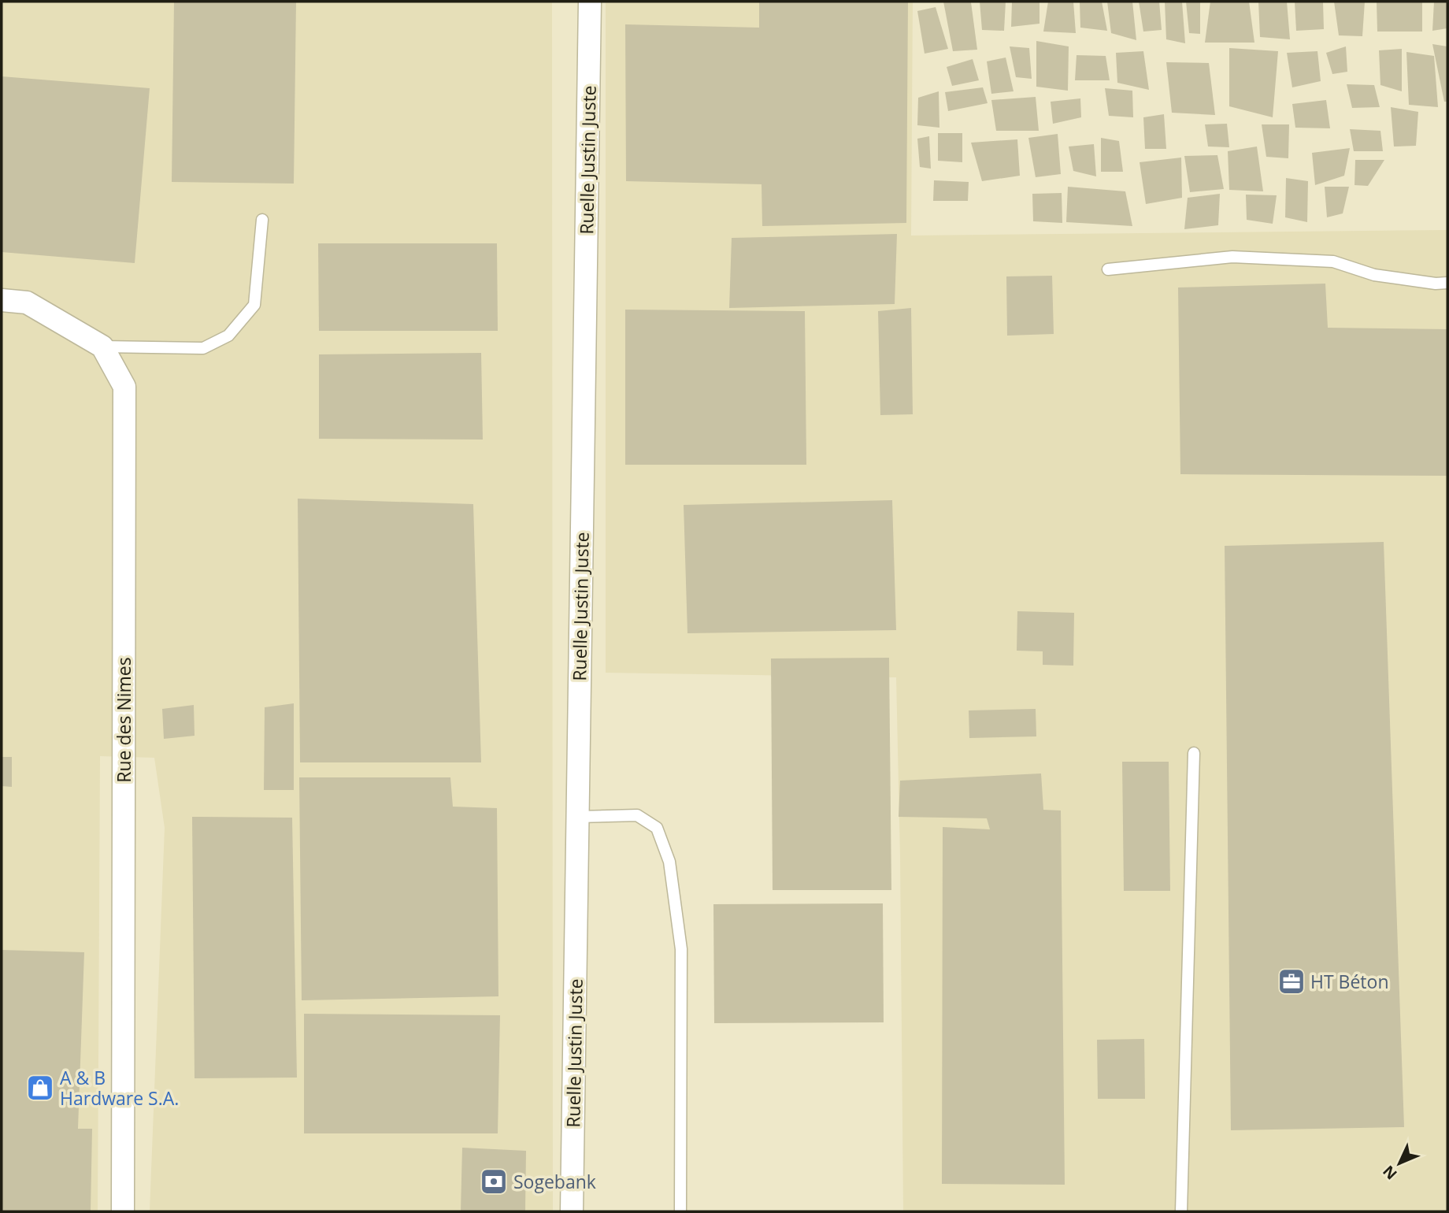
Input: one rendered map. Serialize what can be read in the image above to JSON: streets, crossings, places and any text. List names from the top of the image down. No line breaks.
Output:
{"streets":{"street":["Ruelle Justin Juste","Rue des Nimes"]},"places":{"office":["HT Béton"],"shop":["A & B Hardware S.A."],"bank":["Sogebank"]},"north":"bottom left"}
